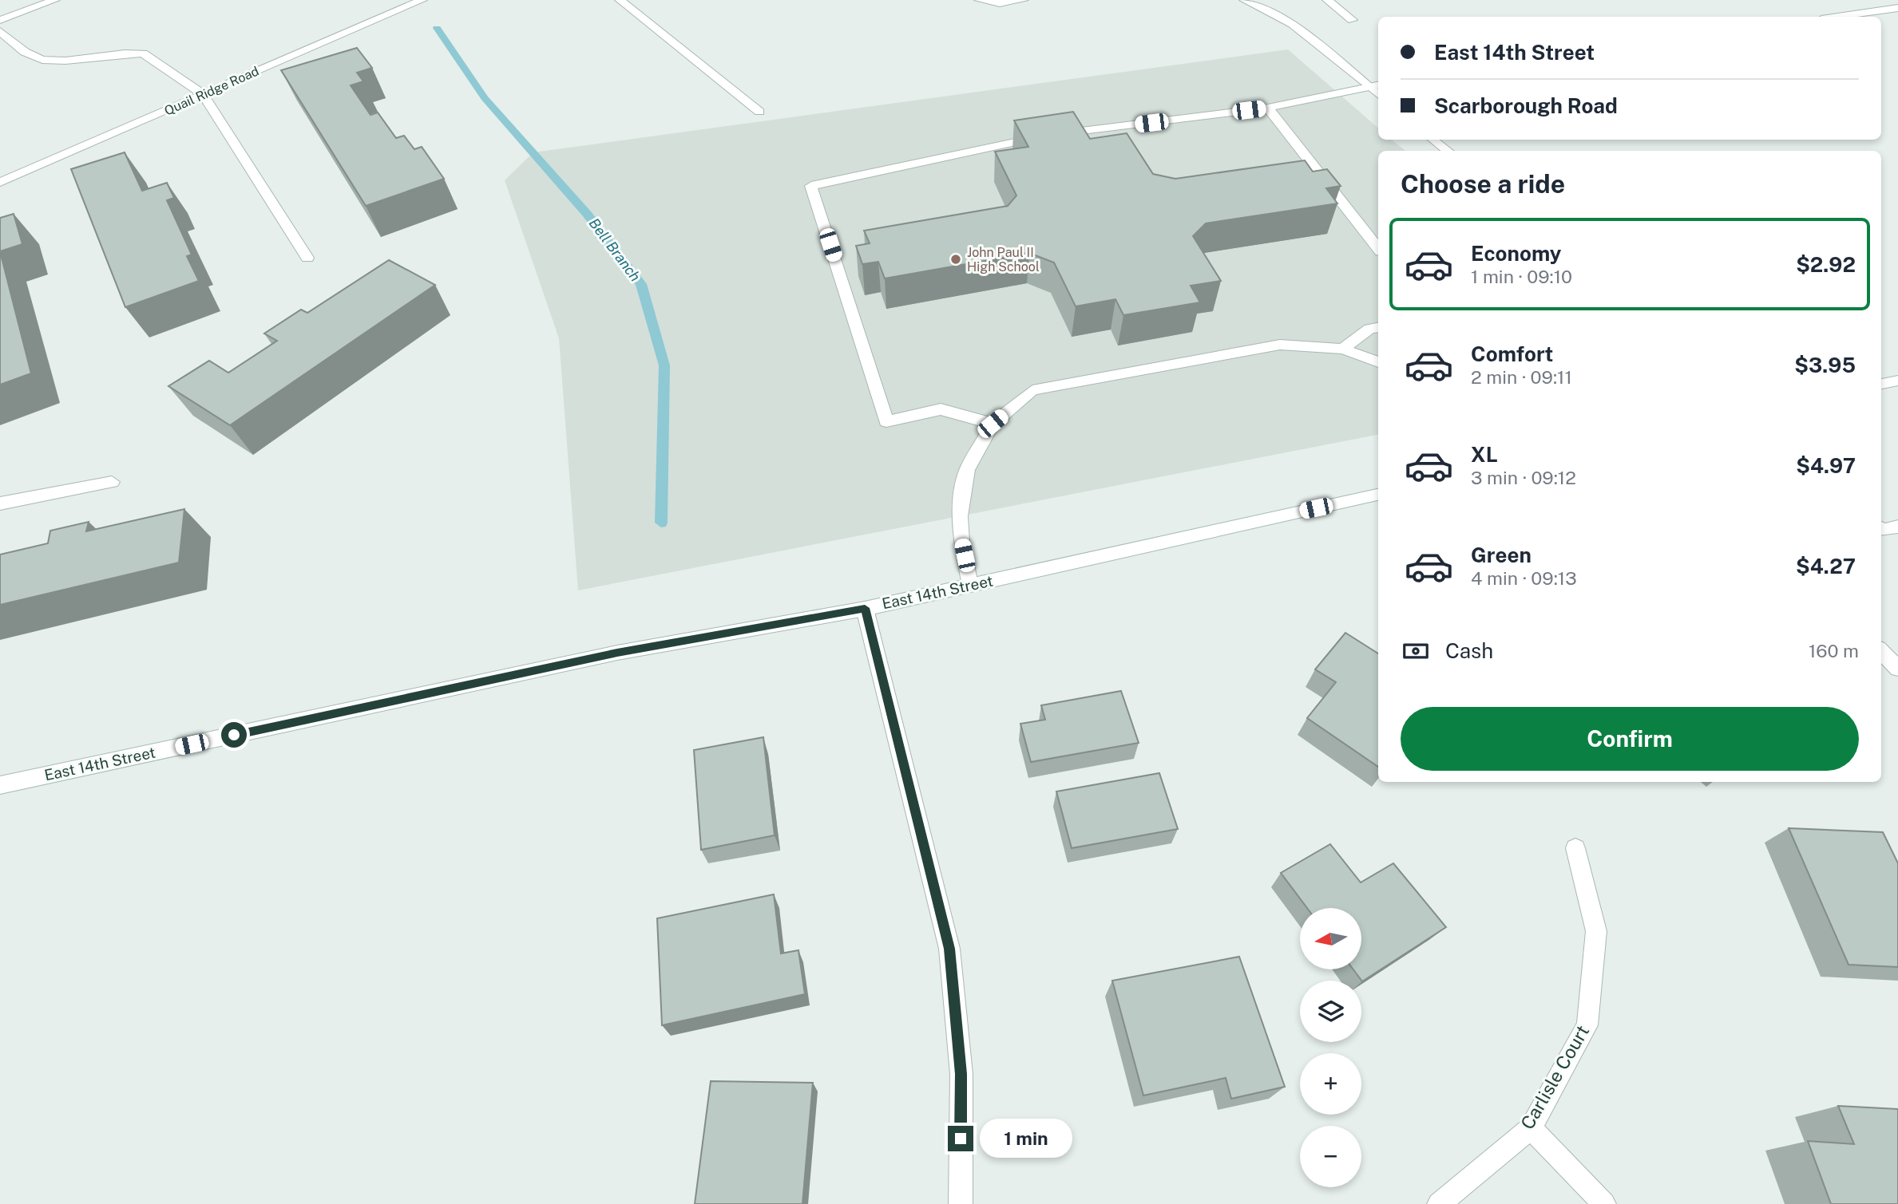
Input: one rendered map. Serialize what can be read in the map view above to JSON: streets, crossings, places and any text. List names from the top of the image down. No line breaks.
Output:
{"streets":{"street":["Quail Ridge Road","East 14th Street","Carlisle Court"]},"water":["Bell Branch"],"places":["John Paul II High School"],"north":"left","page":{"banner":["East 14th Street","Scarborough Road"],"heading":"Choose a ride","list":[{"name":"Economy","note":"1 min · 09:10","value":"$2.92"},{"name":"Comfort","note":"2 min · 09:11","value":"$3.95"},{"name":"XL","note":"3 min · 09:12","value":"$4.97"},{"name":"Green","note":"4 min · 09:13","value":"$4.27"}],"pay":["Cash","160 m"],"buttons":"Confirm","map_buttons":["+","−"],"bubble":"1 min"}}
